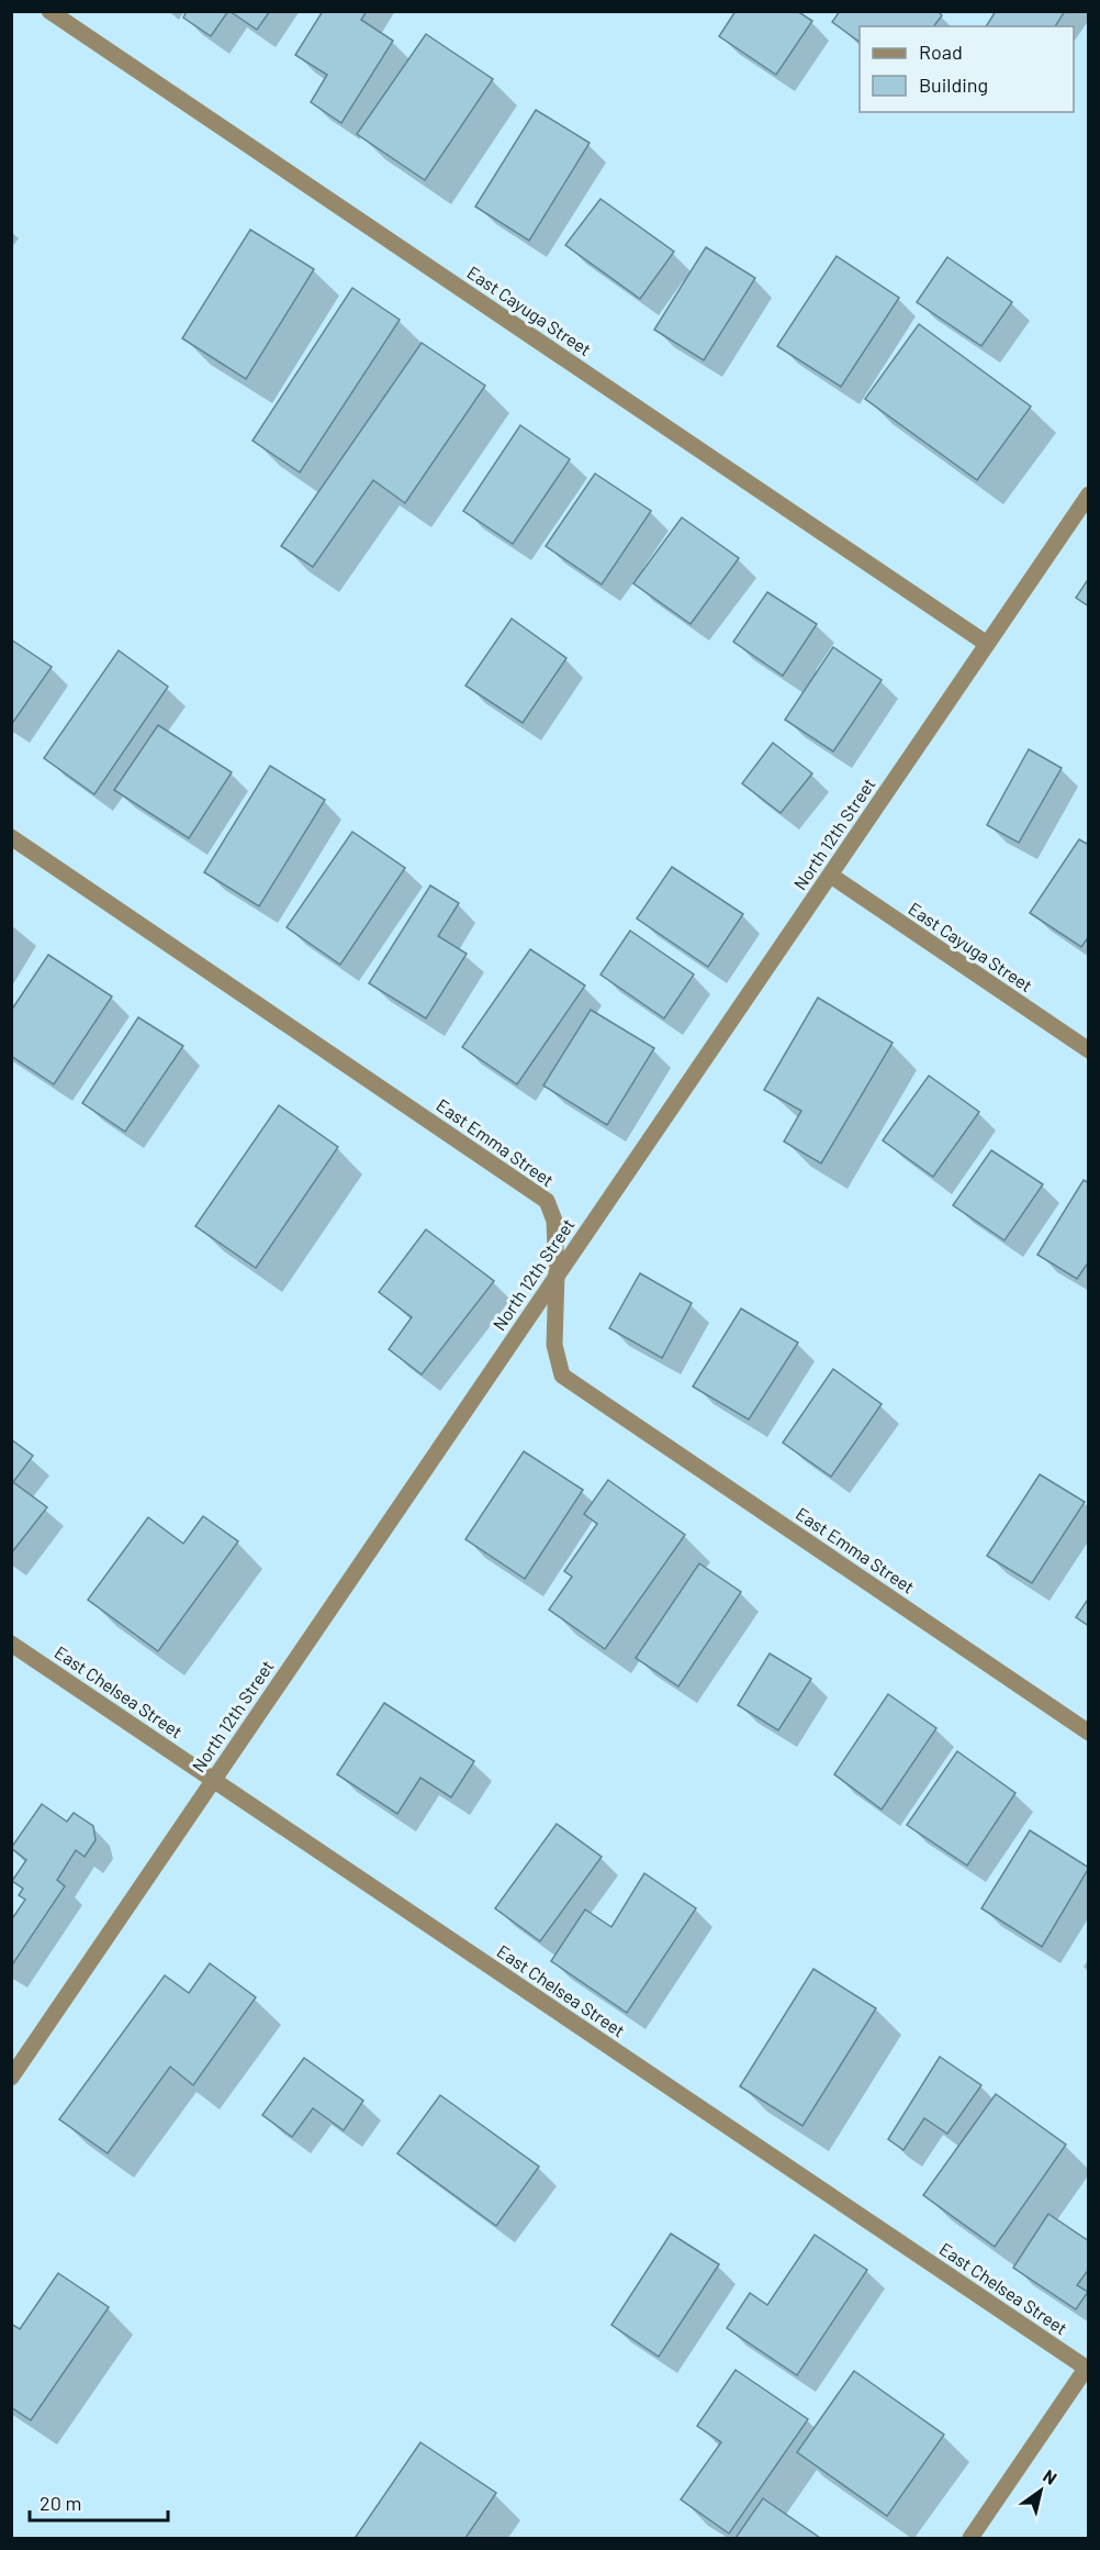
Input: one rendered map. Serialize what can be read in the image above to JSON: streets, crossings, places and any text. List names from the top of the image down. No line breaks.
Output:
{"streets":{"street":["East Cayuga Street","North 12th Street","East Emma Street","East Chelsea Street"]},"crossings":[["East Cayuga Street","North 12th Street"],["North 12th Street","East Emma Street"],["North 12th Street","East Chelsea Street"]],"legend":["Road","Building"],"scale_bar":"20 m","north":"top right"}
